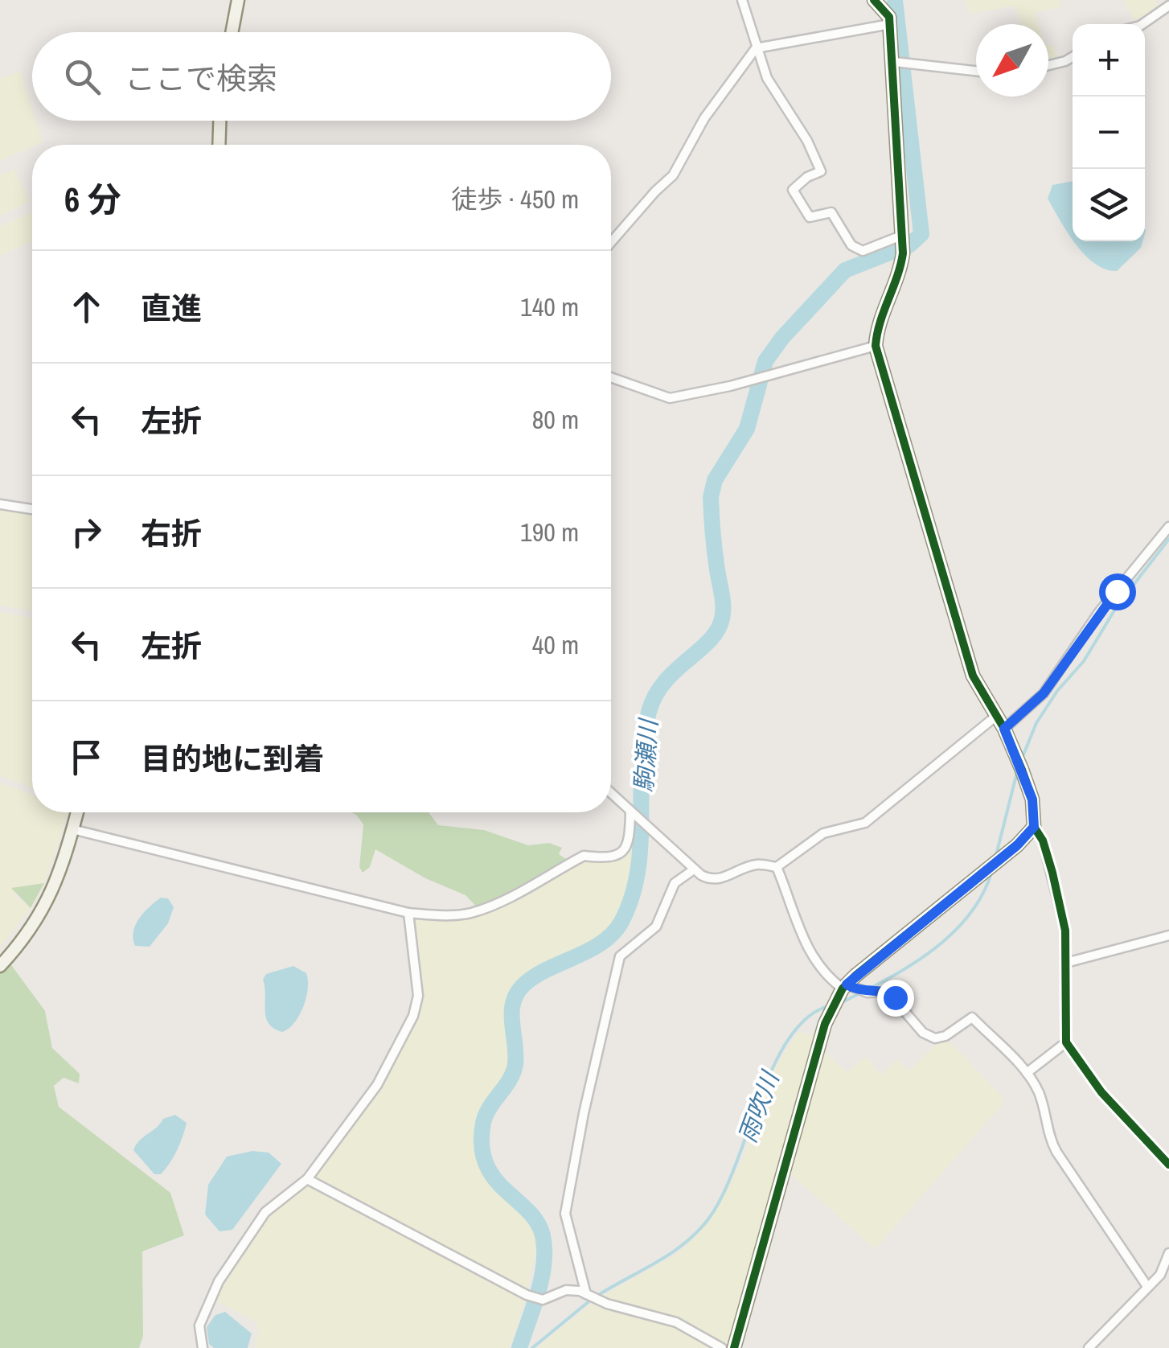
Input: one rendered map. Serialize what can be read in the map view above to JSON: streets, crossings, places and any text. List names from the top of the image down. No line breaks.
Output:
{"water":["駒瀬川","雨吹川"],"north":"bottom left","page":{"map_buttons":["+","−"],"search":"ここで検索","heading":["6 分","徒歩 · 450 m"],"list":[["直進","140 m"],["左折","80 m"],["右折","190 m"],["左折","40 m"],"目的地に到着"]}}
